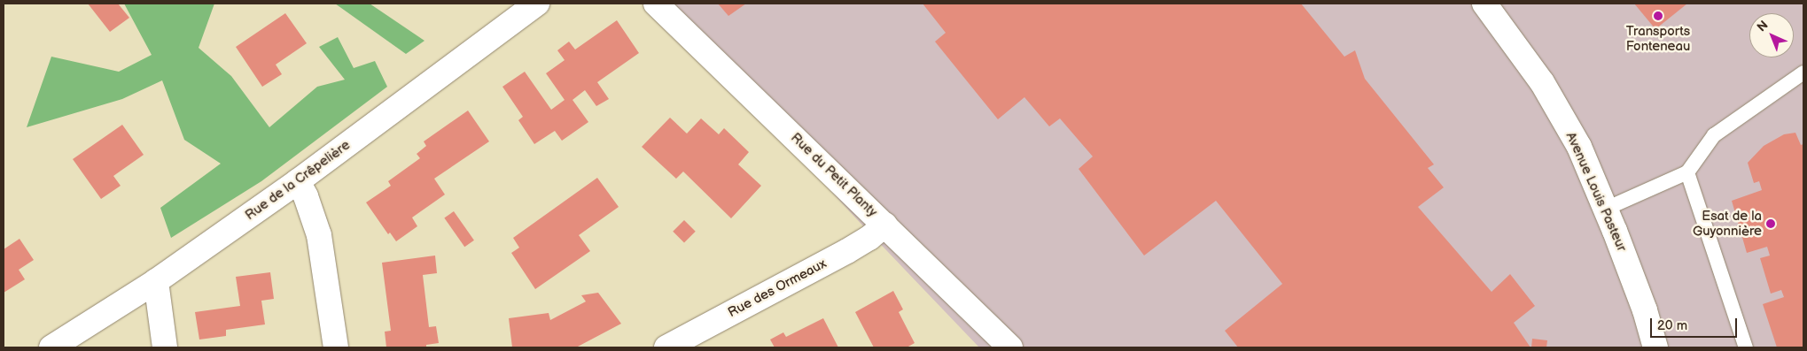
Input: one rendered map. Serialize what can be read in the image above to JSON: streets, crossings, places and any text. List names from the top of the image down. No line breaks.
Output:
{"streets":{"street":["Rue du Petit Planty","Rue de la Crêpelière","Avenue Louis Pasteur","Rue des Ormeaux"]},"crossings":[["Rue du Petit Planty","Rue des Ormeaux"]],"places":["Transports Fonteneau","Esat de la Guyonnière"],"scale_bar":"20 m","north":"top left"}
